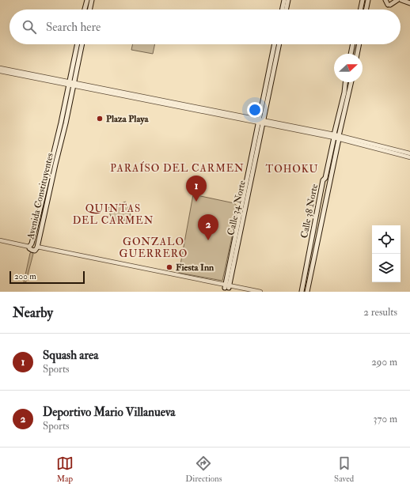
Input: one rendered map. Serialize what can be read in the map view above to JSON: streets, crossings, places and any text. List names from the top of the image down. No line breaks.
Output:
{"streets":{"main road":["Avenida Constituyentes","Calle 34 Norte","Calle 38 Norte"]},"districts":["PARAÍSO DEL CARMEN","TOHOKU","QUINTAS DEL CARMEN","GONZALO GUERRERO"],"places":["Plaza Playa","Fiesta Inn"],"scale_bar":"200 m","north":"right","page":{"search":"Search here","pins":["1","2"],"scale":"200 m","heading":["Nearby","2 results"],"list":[{"mark":"1","name":"Squash area","note":"Sports","value":"290 m"},{"mark":"2","name":"Deportivo Mario Villanueva","note":"Sports","value":"370 m"}],"nav":["Map","Directions","Saved"]}}
